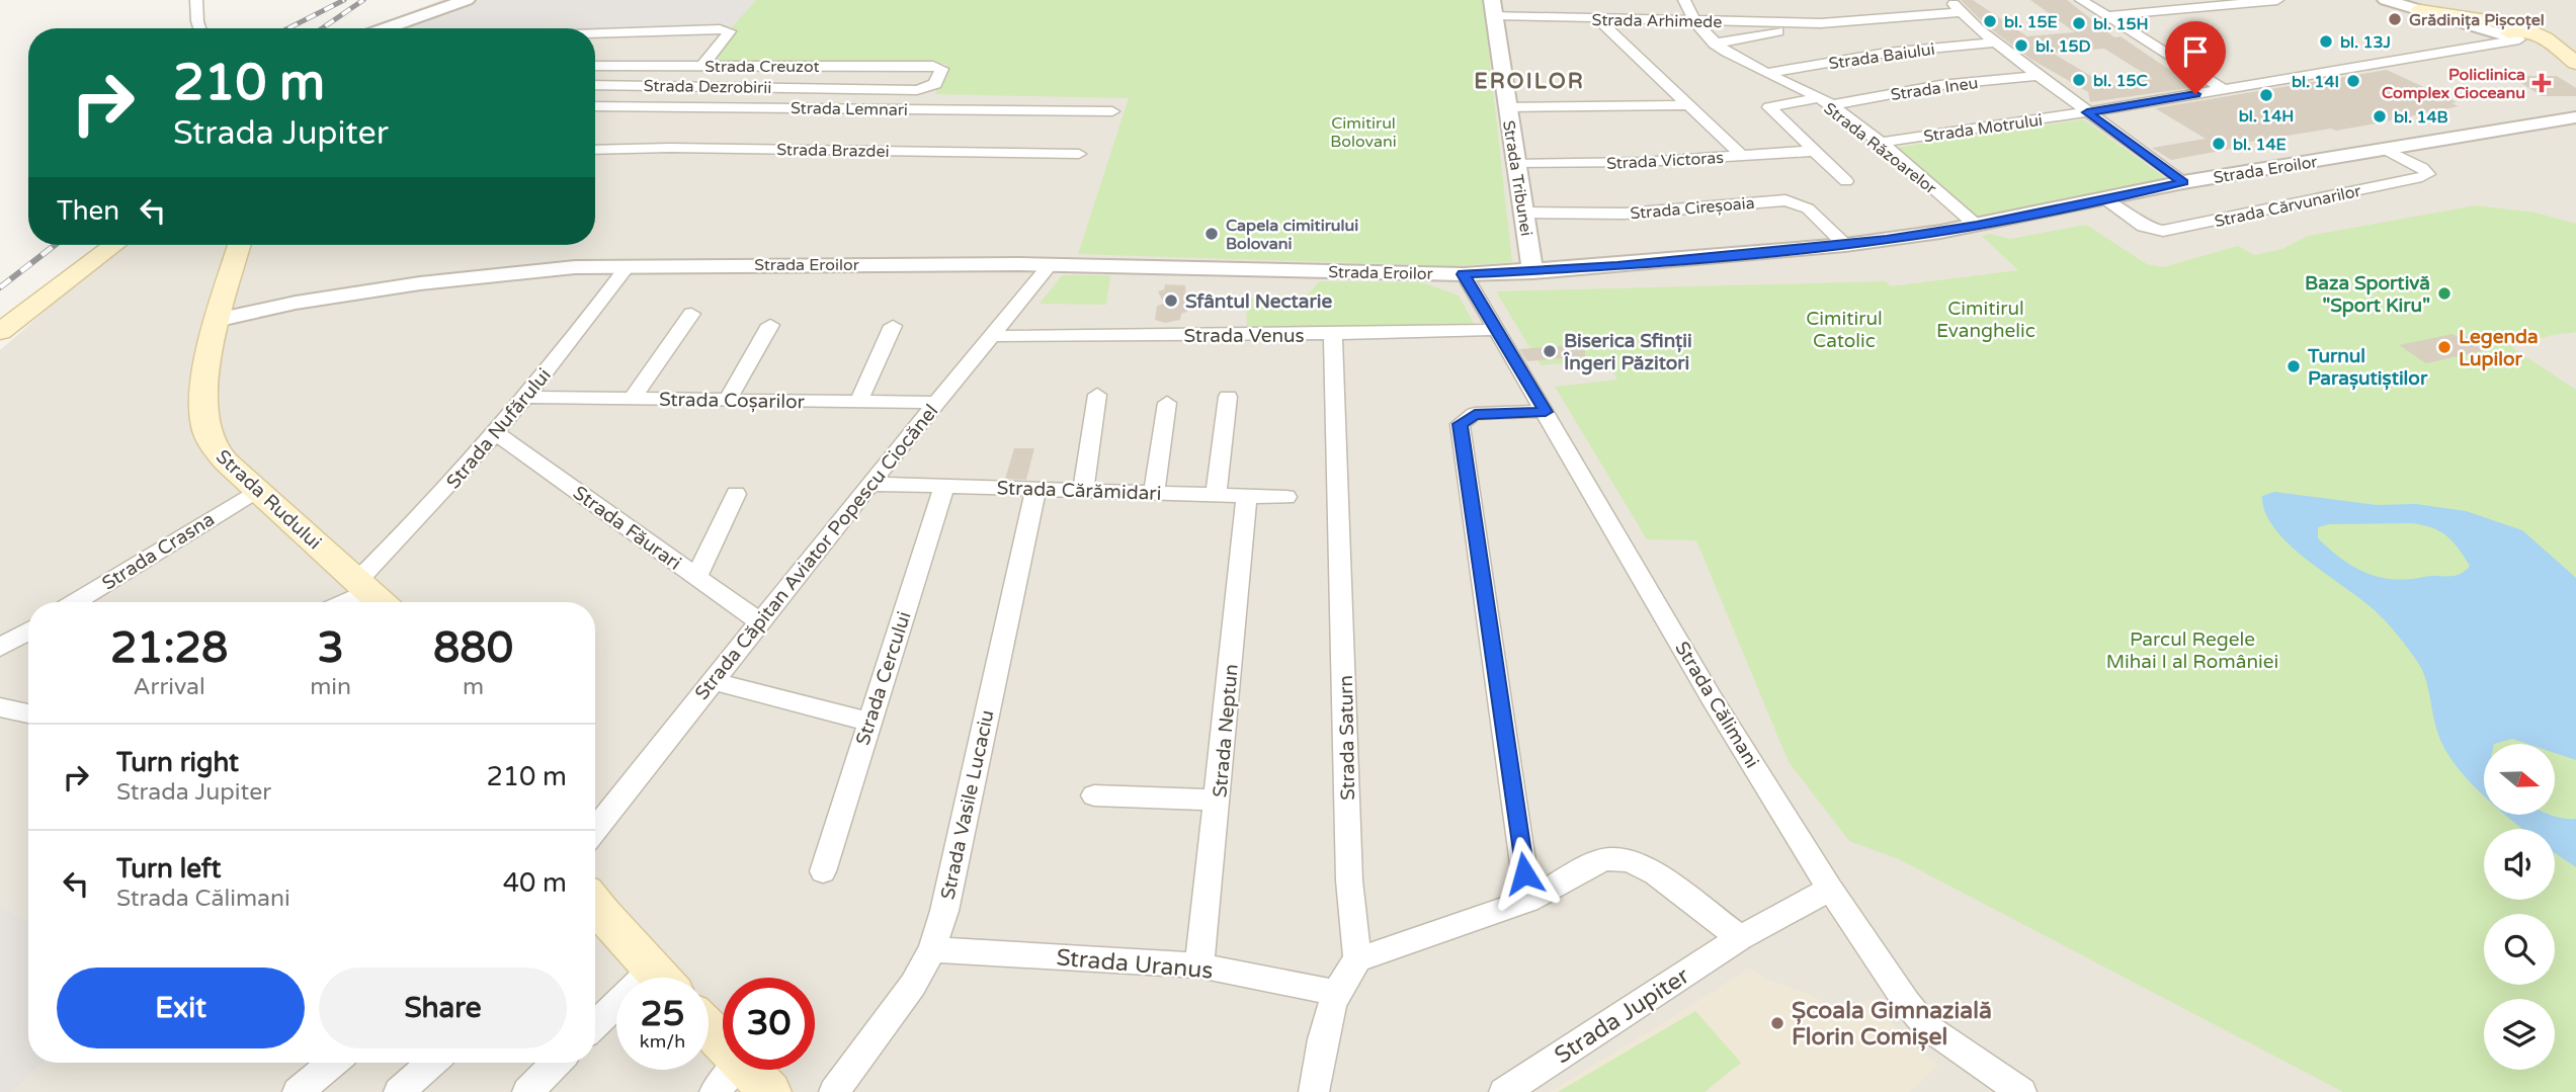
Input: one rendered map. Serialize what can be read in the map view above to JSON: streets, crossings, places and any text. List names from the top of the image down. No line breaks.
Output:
{"streets":{"main road":["Strada Rudului"],"street":["Strada Arhimede","Strada Baiului","Strada Creuzot","Strada Dezrobirii","Strada Ineu","Strada Lemnari","Strada Motrului","Strada Răzoarelor","Strada Brazdei","Strada Victoras","Strada Eroilor","Strada Tribunei","Strada Cărvunarilor","Strada Cireșoaia","Strada Venus","Strada Coșarilor","Strada Nufărului","Strada Cărămidari","Strada Făurari","Strada Crasna","Strada Căpitan Aviator Popescu Ciocănel","Strada Cercului","Strada Călimani","Strada Neptun","Strada Saturn","Strada Vasile Lucaciu","Strada Uranus","Strada Jupiter"]},"crossings":[["Strada Arhimede","Strada Răzoarelor"],["Strada Arhimede","Strada Tribunei"],["Strada Baiului","Strada Răzoarelor"],["Strada Creuzot","Strada Dezrobirii"],["Strada Ineu","Strada Răzoarelor"],["Strada Ineu","Strada Victoras"],["Strada Motrului","Strada Răzoarelor"],["Strada Răzoarelor","Strada Eroilor"],["Strada Victoras","Strada Tribunei"],["Strada Eroilor","Strada Tribunei"],["Strada Eroilor","Strada Cărvunarilor"],["Strada Eroilor","Strada Cireșoaia"],["Strada Eroilor","Strada Nufărului"],["Strada Eroilor","Strada Rudului"],["Strada Eroilor","Strada Căpitan Aviator Popescu Ciocănel"],["Strada Eroilor","Strada Călimani"],["Strada Tribunei","Strada Cireșoaia"],["Strada Venus","Strada Căpitan Aviator Popescu Ciocănel"],["Strada Venus","Strada Călimani"],["Strada Venus","Strada Saturn"],["Strada Coșarilor","Strada Nufărului"],["Strada Coșarilor","Strada Căpitan Aviator Popescu Ciocănel"],["Strada Nufărului","Strada Rudului"],["Strada Nufărului","Strada Făurari"],["Strada Cărămidari","Strada Căpitan Aviator Popescu Ciocănel"],["Strada Cărămidari","Strada Cercului"],["Strada Cărămidari","Strada Neptun"],["Strada Cărămidari","Strada Vasile Lucaciu"],["Strada Rudului","Strada Crasna"],["Strada Făurari","Strada Căpitan Aviator Popescu Ciocănel"],["Strada Călimani","Strada Jupiter"],["Strada Neptun","Strada Uranus"],["Strada Vasile Lucaciu","Strada Uranus"]],"districts":["EROILOR"],"parks":["Cimitirul Bolovani","Cimitirul Evanghelic","Cimitirul Catolic","Parcul Regele Mihai I al României"],"places":{"other":["Grădinița Pișcoțel","bl. 15E","bl. 15H","bl. 13J","bl. 15D","bl. 15C","bl. 14I","bl. 14H","bl. 14B","bl. 14E","Capela cimitirului Bolovani","Baza Sportivă \"Sport Kiru\"","Sfântul Nectarie","Legenda Lupilor","Biserica Sfinții Îngeri Păzitori","Turnul Parașutiștilor","Școala Gimnazială Florin Comișel"],"health":["Policlinica Complex Cioceanu"]},"north":"right","page":{"turn":["210 m","Strada Jupiter"],"then":"Then","eta":["21:28","Arrival","3","min","880","m"],"list":[{"name":"Turn right","note":"Strada Jupiter","value":"210 m"},{"name":"Turn left","note":"Strada Călimani","value":"40 m"}],"buttons":["Exit","Share"],"speed":"25 km/h","limit":"30"}}
